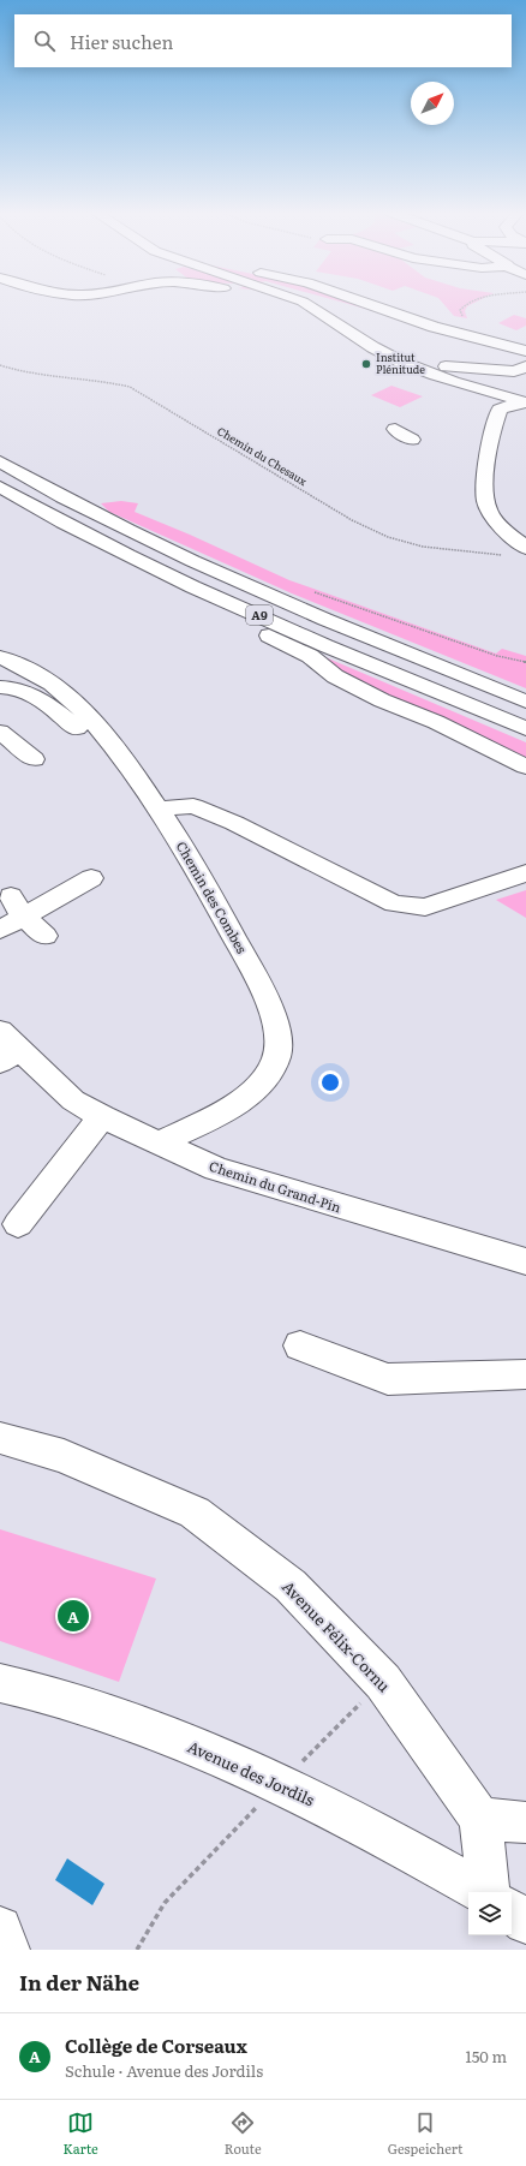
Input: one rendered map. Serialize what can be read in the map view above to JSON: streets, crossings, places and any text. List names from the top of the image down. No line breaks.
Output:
{"streets":{"main road":["A9","Chemin des Combes","Chemin du Grand-Pin","Avenue Félix-Cornu","Avenue des Jordils"],"path":["Chemin du Chesaux"]},"crossings":[["Chemin des Combes","Chemin du Grand-Pin"]],"places":["Institut Plénitude"],"north":"top right","page":{"search":"Hier suchen","pins":"A","heading":"In der Nähe","list":[{"mark":"A","name":"Collège de Corseaux","note":"Schule · Avenue des Jordils","value":"150 m"}],"nav":["Karte","Route","Gespeichert"]}}
